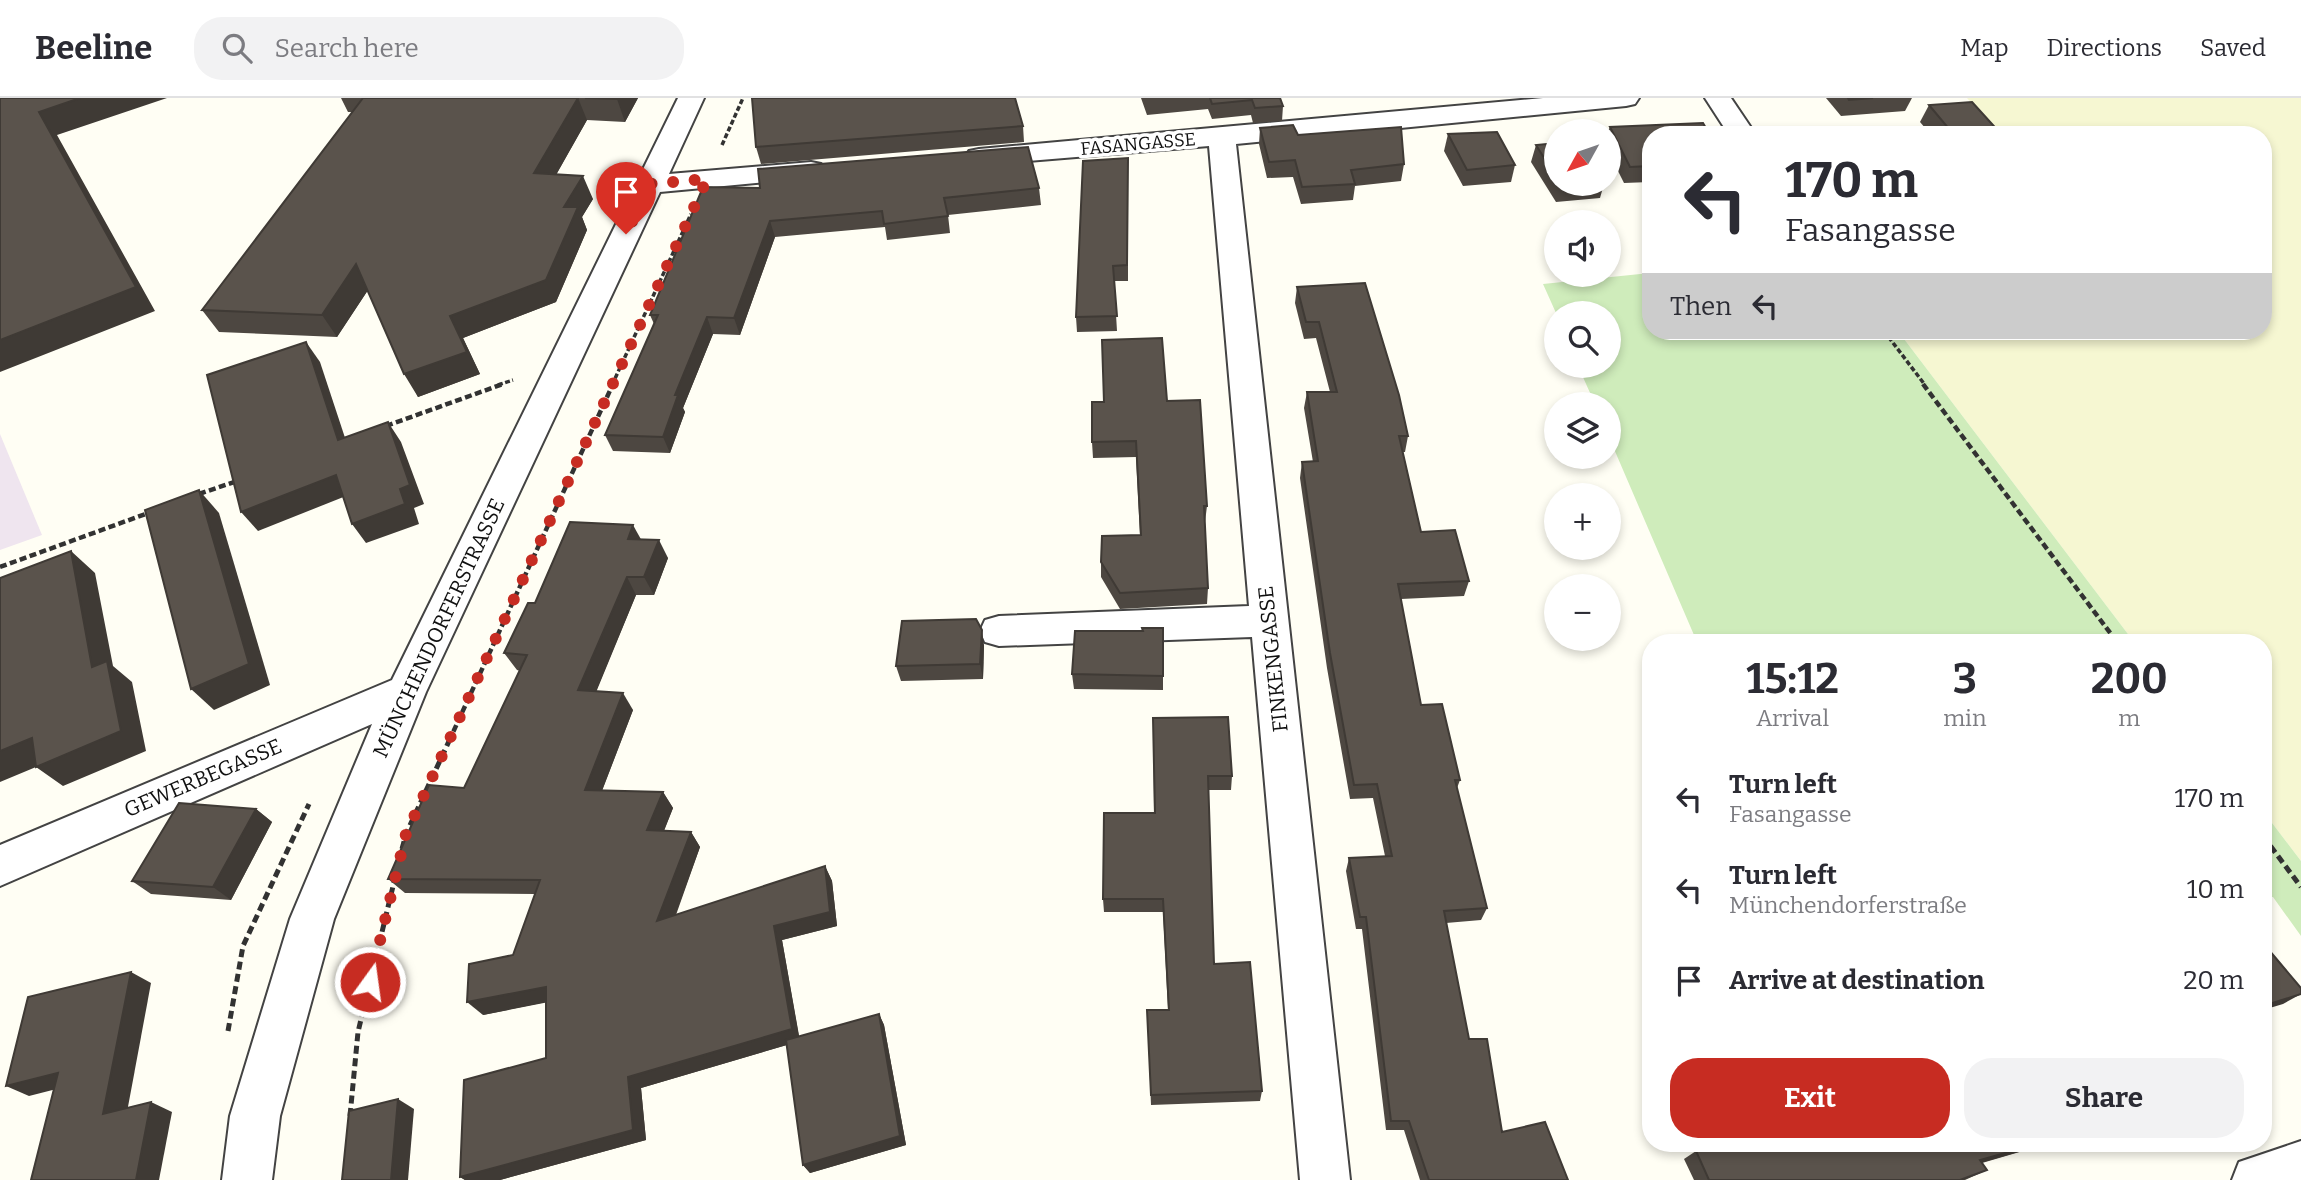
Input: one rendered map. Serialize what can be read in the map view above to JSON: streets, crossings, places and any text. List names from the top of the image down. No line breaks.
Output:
{"streets":{"street":["FASANGASSE","MÜNCHENDORFERSTRASSE","FINKENGASSE","GEWERBEGASSE"]},"crossings":[["FASANGASSE","FINKENGASSE"],["MÜNCHENDORFERSTRASSE","GEWERBEGASSE"]],"north":"bottom left","page":{"header":"Beeline","search":"Search here","nav":["Map","Directions","Saved"],"map_buttons":["+","−"],"turn":["170 m","Fasangasse"],"then":"Then","eta":["15:12","Arrival","3","min","200","m"],"list":[{"name":"Turn left","note":"Fasangasse","value":"170 m"},{"name":"Turn left","note":"Münchendorferstraße","value":"10 m"},{"name":"Arrive at destination","value":"20 m"}],"buttons":["Exit","Share"]}}
